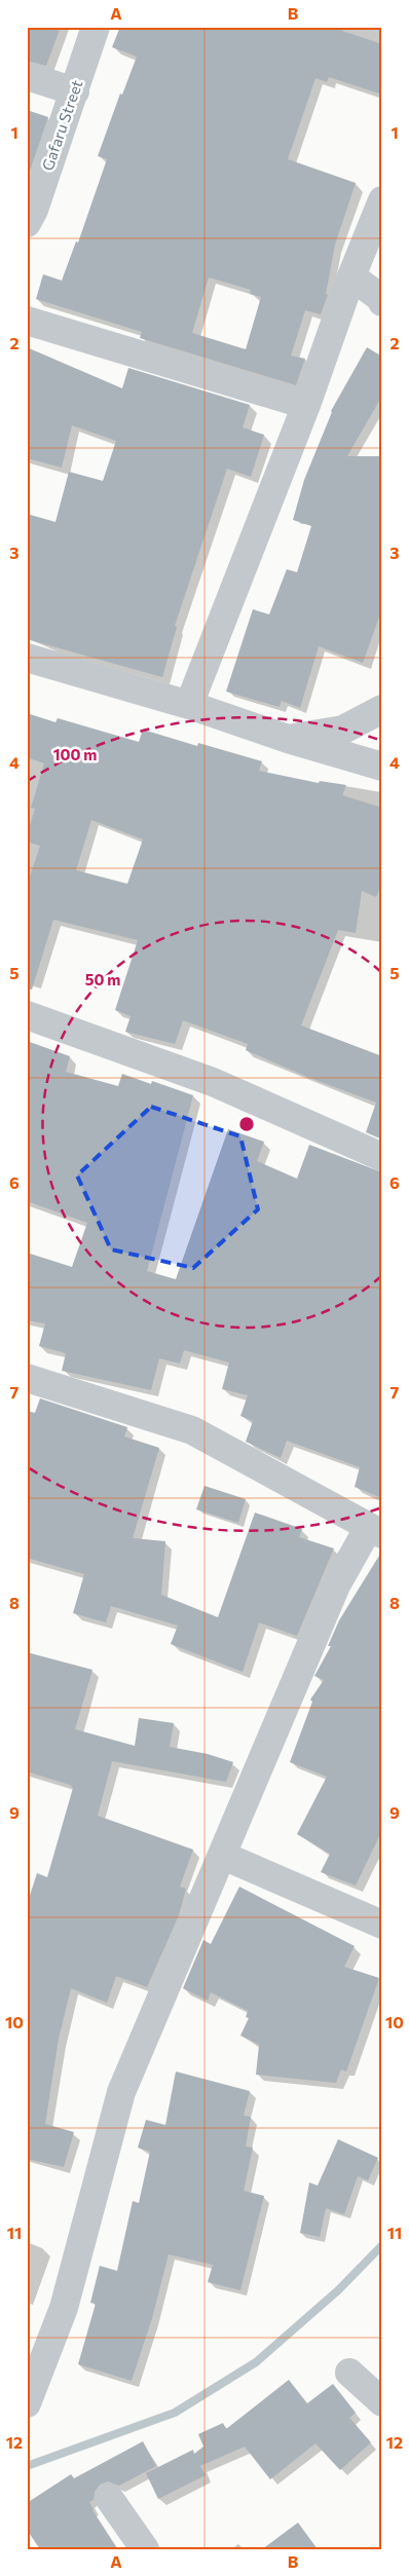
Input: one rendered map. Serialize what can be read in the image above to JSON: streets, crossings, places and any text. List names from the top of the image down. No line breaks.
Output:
{"streets":{"street":["Gafaru Street"]},"grid":{"columns":["A","B"],"rows":["1","2","3","4","5","6","7","8","9","10","11","12"]},"rings":["100 m","50 m"]}
